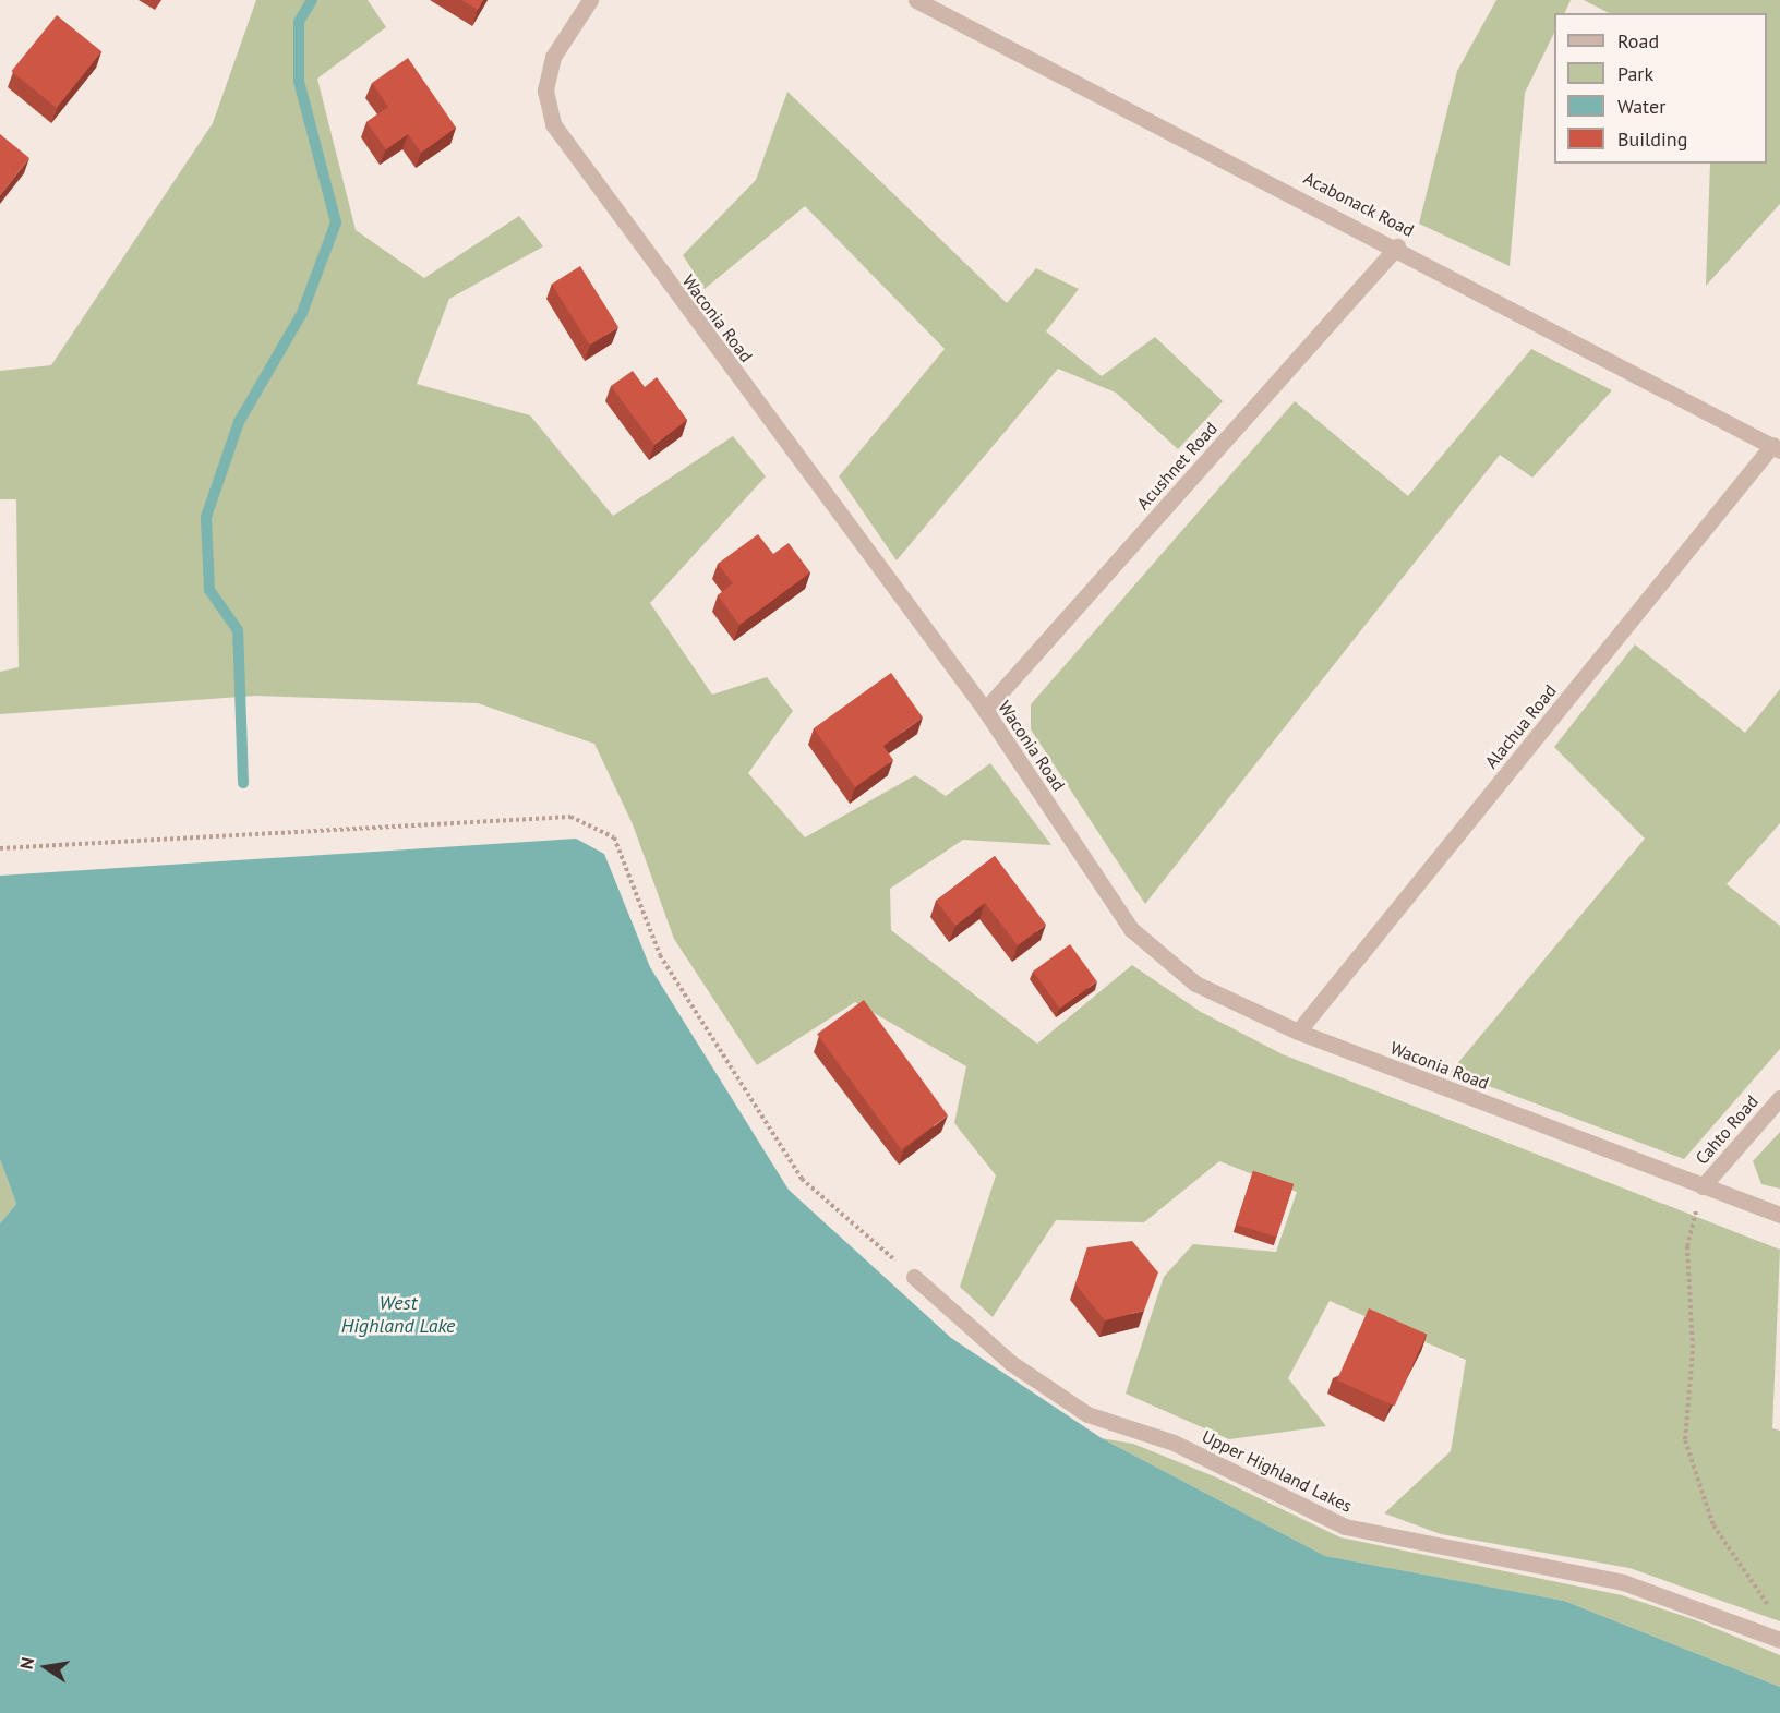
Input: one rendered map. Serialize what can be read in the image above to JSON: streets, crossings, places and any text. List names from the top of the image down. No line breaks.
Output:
{"streets":{"street":["Acabonack Road","Waconia Road","Acushnet Road","Alachua Road","Cahto Road","Upper Highland Lakes"]},"crossings":[["Acabonack Road","Acushnet Road"],["Acabonack Road","Alachua Road"],["Waconia Road","Acushnet Road"],["Waconia Road","Alachua Road"],["Waconia Road","Cahto Road"]],"water":["West Highland Lake"],"legend":["Road","Park","Water","Building"],"north":"left"}
